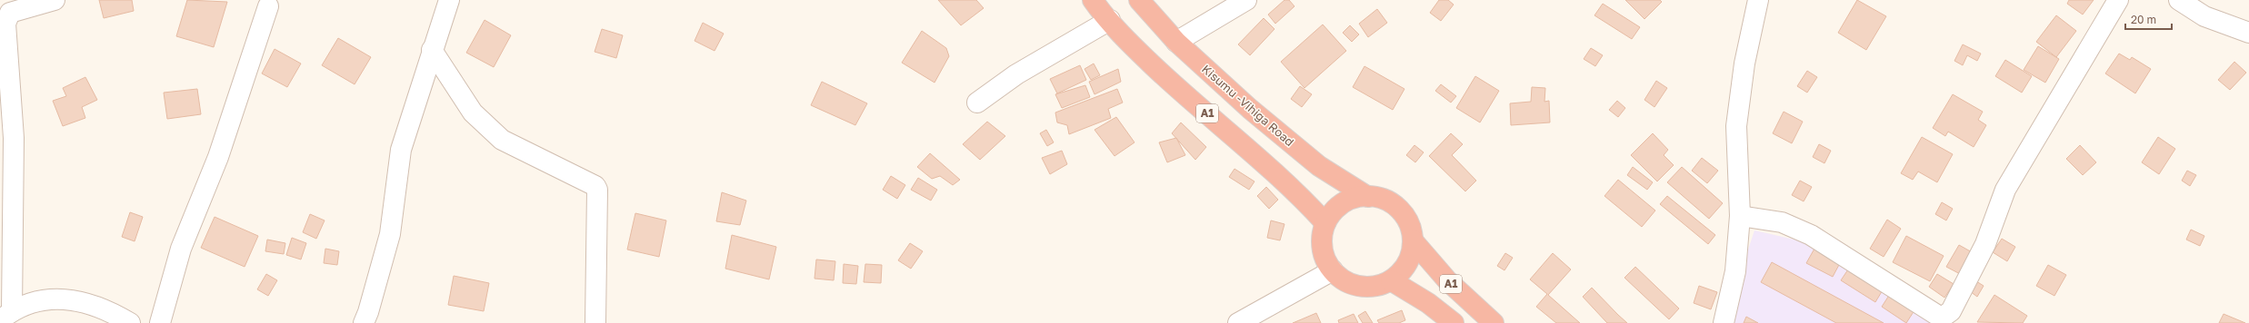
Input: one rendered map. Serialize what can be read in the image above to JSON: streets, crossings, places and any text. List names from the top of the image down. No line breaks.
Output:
{"streets":{"highway":["Kisumu -Vihiga Road","A1"]},"crossings":[["Kisumu -Vihiga Road","A1"]],"scale_bar":"20 m"}
